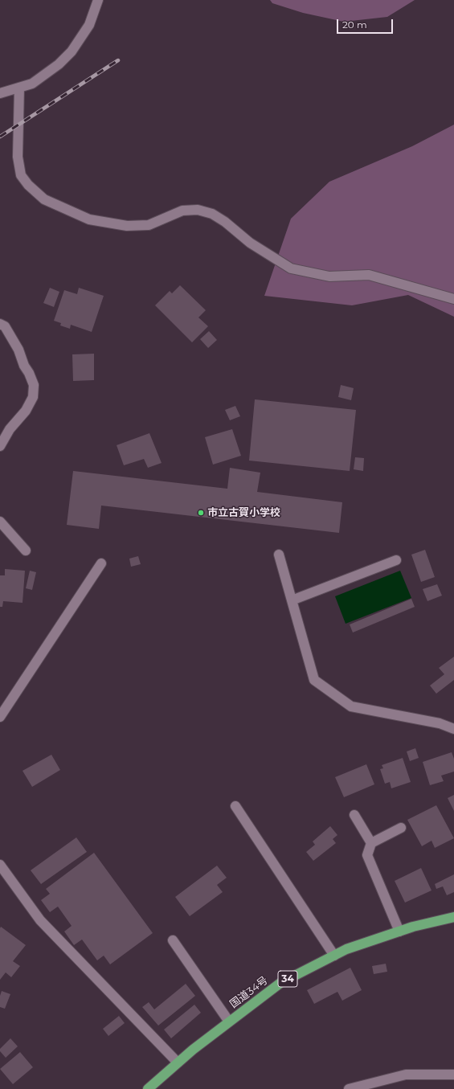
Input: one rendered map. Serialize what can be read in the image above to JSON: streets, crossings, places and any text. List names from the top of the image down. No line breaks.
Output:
{"streets":{"highway":["34","国道34号"]},"places":["市立古賀小学校"],"scale_bar":"20 m"}
